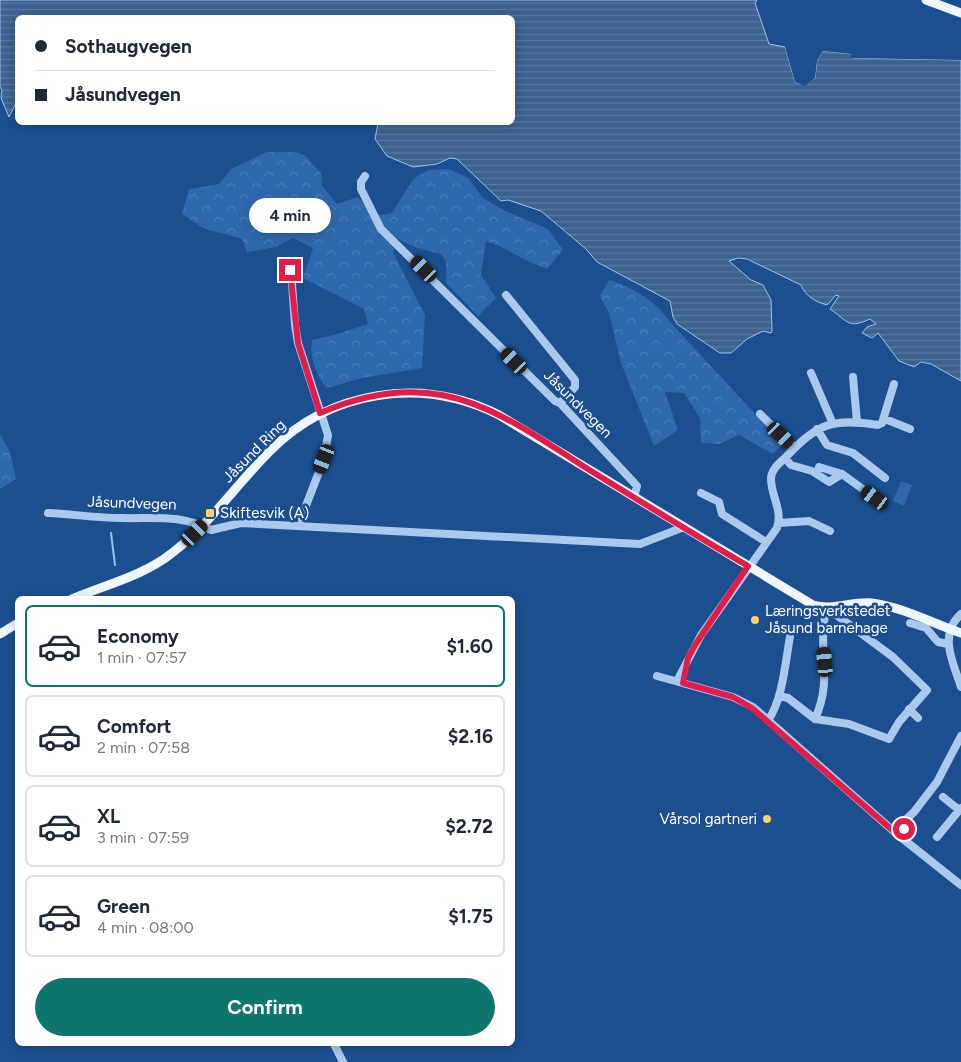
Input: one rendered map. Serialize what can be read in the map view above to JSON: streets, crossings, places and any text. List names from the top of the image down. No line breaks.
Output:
{"streets":{"main road":["Jåsund Ring"],"street":["Jåsundvegen"]},"crossings":[["Jåsundvegen","Jåsund Ring"]],"places":{"transit":["Skiftesvik (A)"],"other":["Læringsverkstedet Jåsund barnehage","Vårsol gartneri"]},"page":{"banner":["Sothaugvegen","Jåsundvegen"],"bubble":"4 min","list":[{"name":"Economy","note":"1 min · 07:57","value":"$1.60"},{"name":"Comfort","note":"2 min · 07:58","value":"$2.16"},{"name":"XL","note":"3 min · 07:59","value":"$2.72"},{"name":"Green","note":"4 min · 08:00","value":"$1.75"}],"buttons":"Confirm"}}
